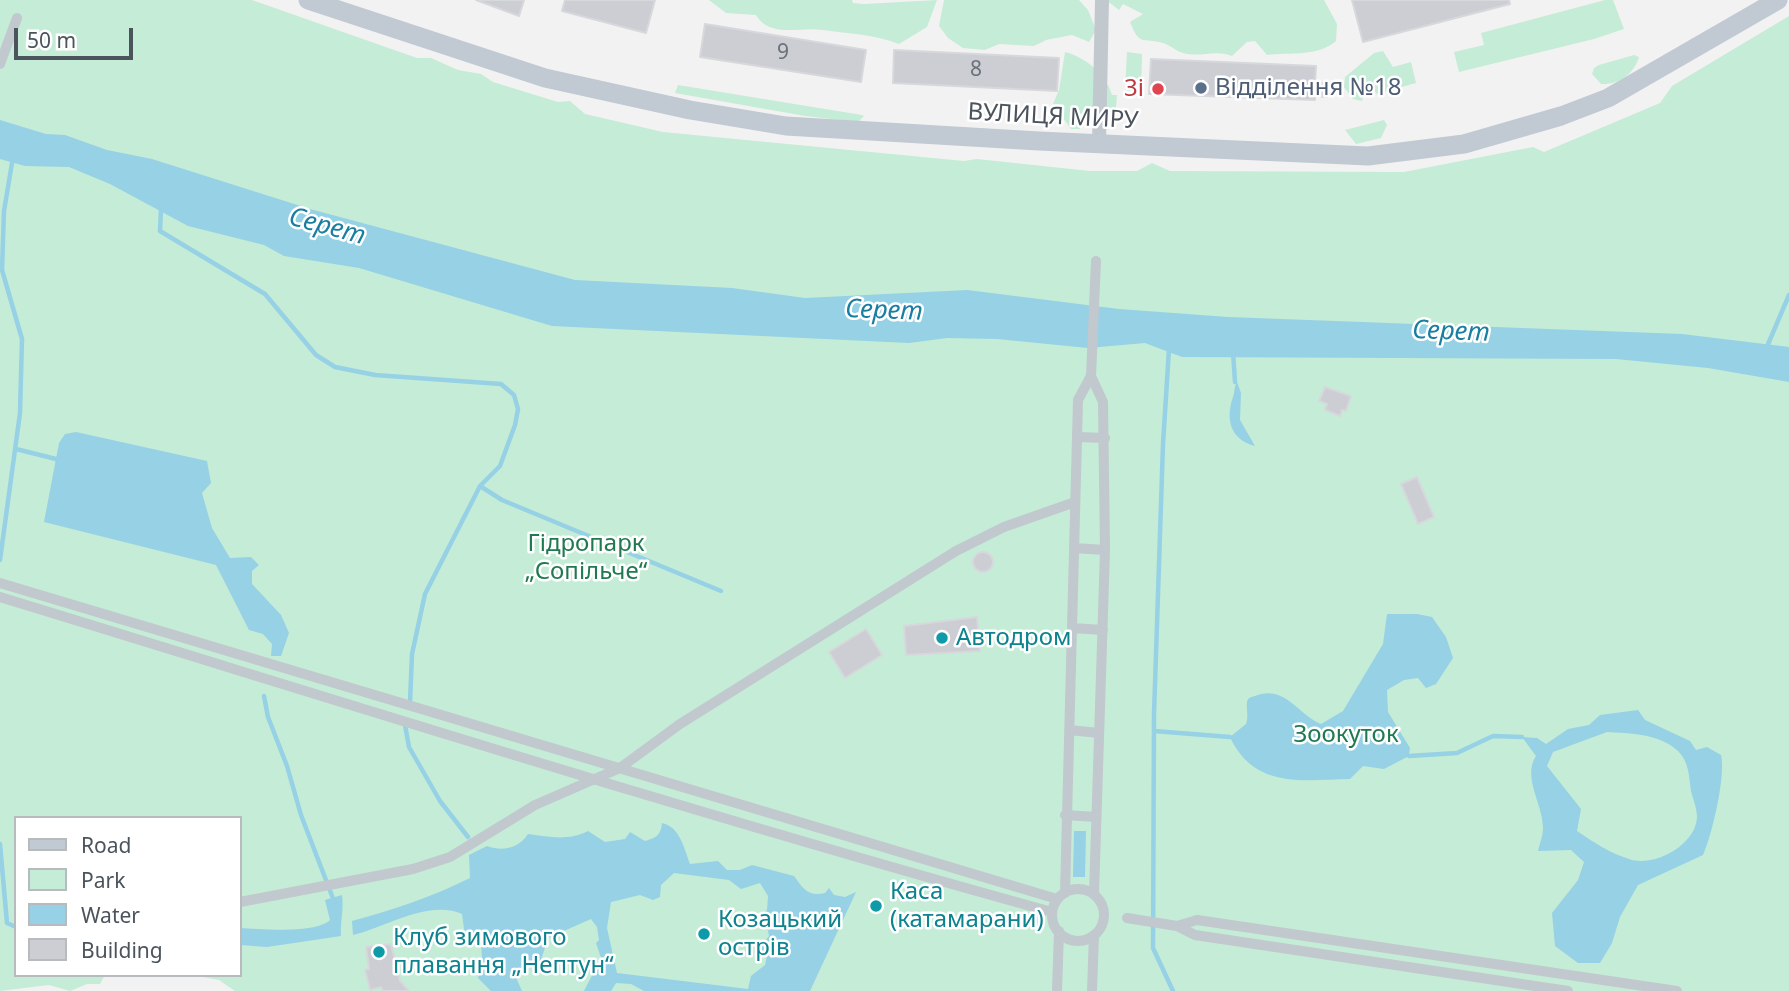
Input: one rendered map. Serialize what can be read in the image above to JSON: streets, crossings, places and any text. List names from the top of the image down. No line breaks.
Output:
{"streets":{"main road":["ВУЛИЦЯ МИРУ"]},"water":["Серет"],"parks":["Гідропарк „Сопільче“","Зоокуток"],"places":["Відділення №18","3і","Автодром","Каса (катамарани)","Козацький острів","Клуб зимового плавання „Нептун“"],"house_numbers":["9","8"],"legend":["Road","Park","Water","Building"],"scale_bar":"50 m"}
